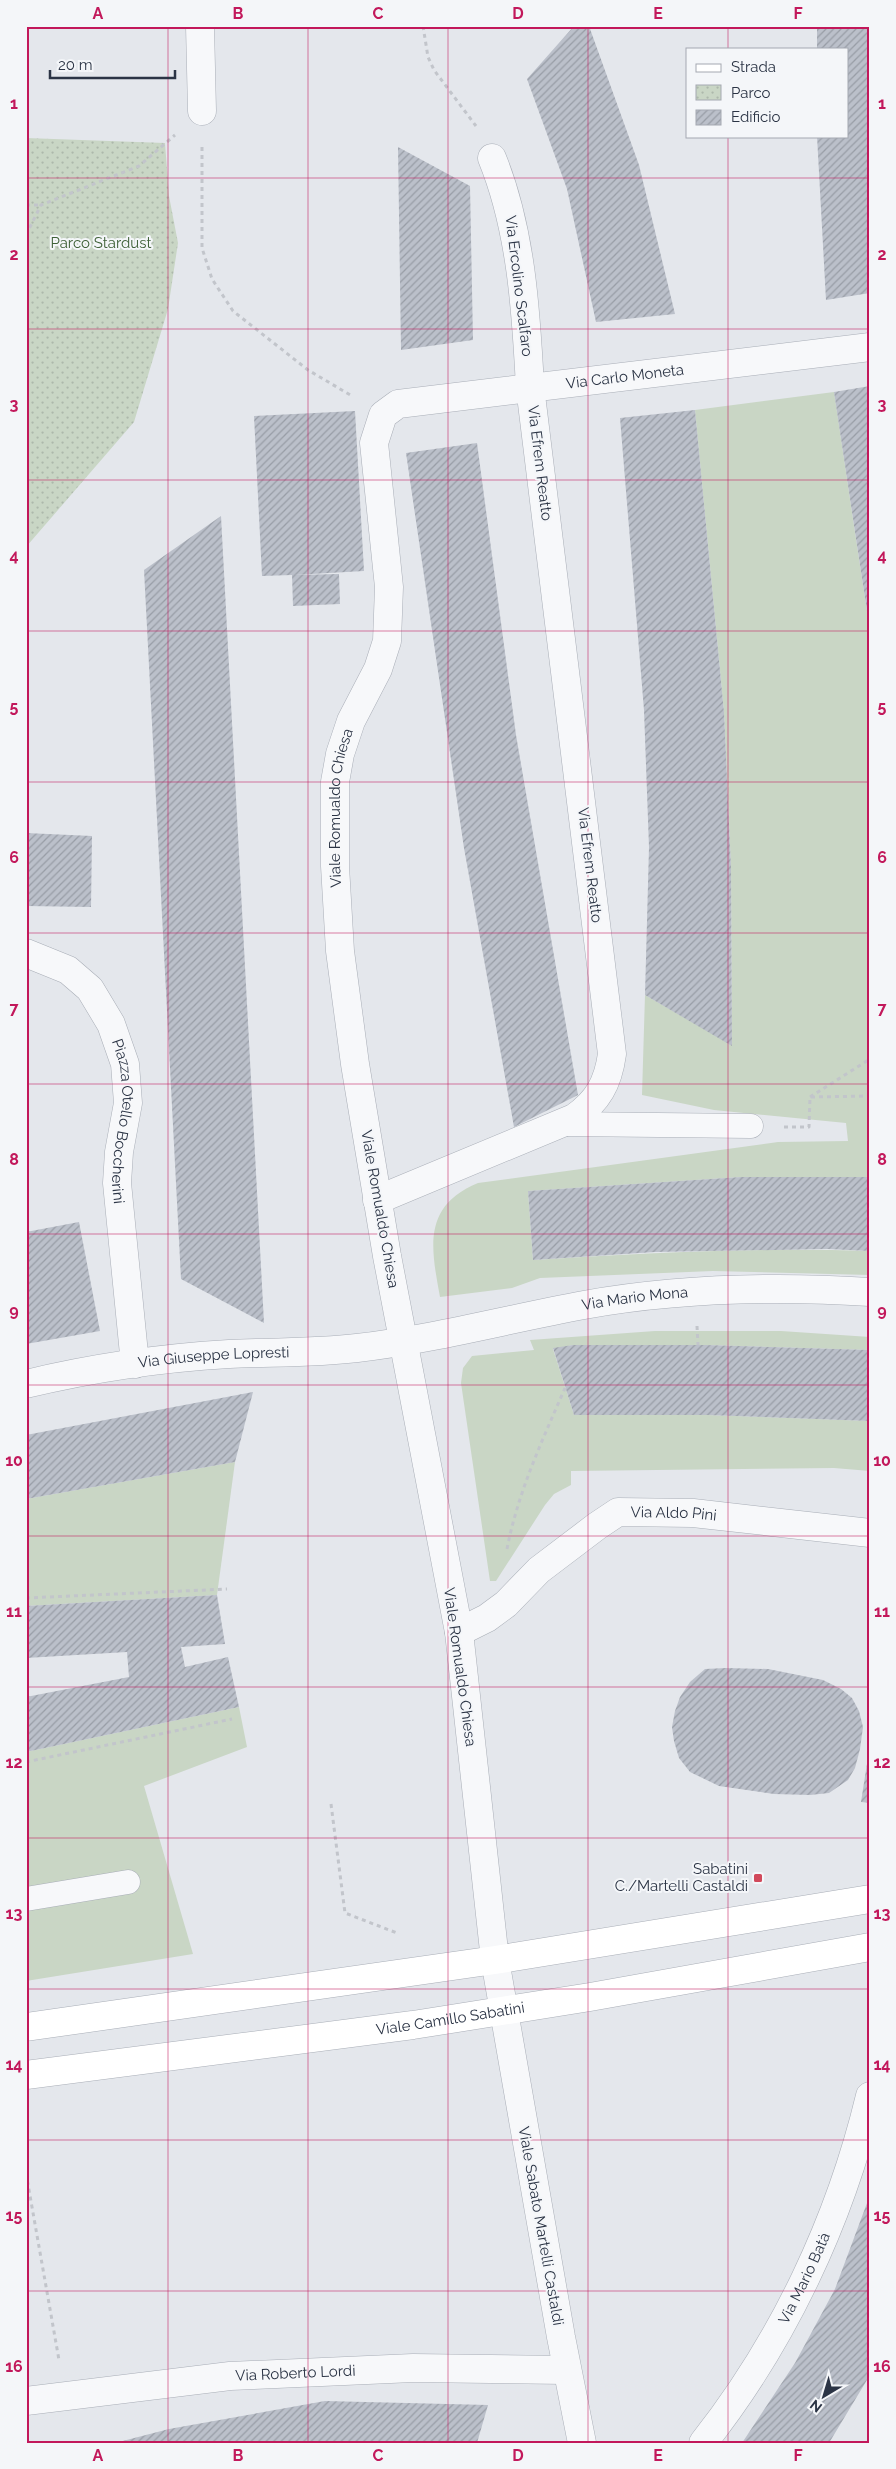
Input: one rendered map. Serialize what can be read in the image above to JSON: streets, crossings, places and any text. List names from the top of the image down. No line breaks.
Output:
{"streets":{"street":["Via Ercolino Scalfaro","Via Carlo Moneta","Via Efrem Reatto","Viale Romualdo Chiesa","Piazza Otello Boccherini","Via Mario Mona","Via Giuseppe Lopresti","Via Aldo Pini","Viale Camillo Sabatini","Viale Sabato Martelli Castaldi","Via Mario Batà","Via Roberto Lordi"]},"crossings":[["Via Ercolino Scalfaro","Via Carlo Moneta"],["Via Ercolino Scalfaro","Via Efrem Reatto"],["Via Carlo Moneta","Via Efrem Reatto"],["Via Carlo Moneta","Viale Romualdo Chiesa"],["Via Efrem Reatto","Viale Romualdo Chiesa"],["Viale Romualdo Chiesa","Via Mario Mona"],["Viale Romualdo Chiesa","Via Giuseppe Lopresti"],["Viale Romualdo Chiesa","Via Aldo Pini"],["Viale Romualdo Chiesa","Viale Camillo Sabatini"],["Viale Romualdo Chiesa","Viale Sabato Martelli Castaldi"],["Piazza Otello Boccherini","Via Giuseppe Lopresti"],["Via Mario Mona","Via Giuseppe Lopresti"],["Viale Camillo Sabatini","Viale Sabato Martelli Castaldi"],["Viale Sabato Martelli Castaldi","Via Roberto Lordi"]],"parks":["Parco Stardust"],"places":{"transit":["Sabatini C./Martelli Castaldi"]},"legend":["Strada","Parco","Edificio"],"scale_bar":"20 m","north":"bottom left","grid":{"columns":["A","B","C","D","E","F"],"rows":["1","2","3","4","5","6","7","8","9","10","11","12","13","14","15","16"]}}
